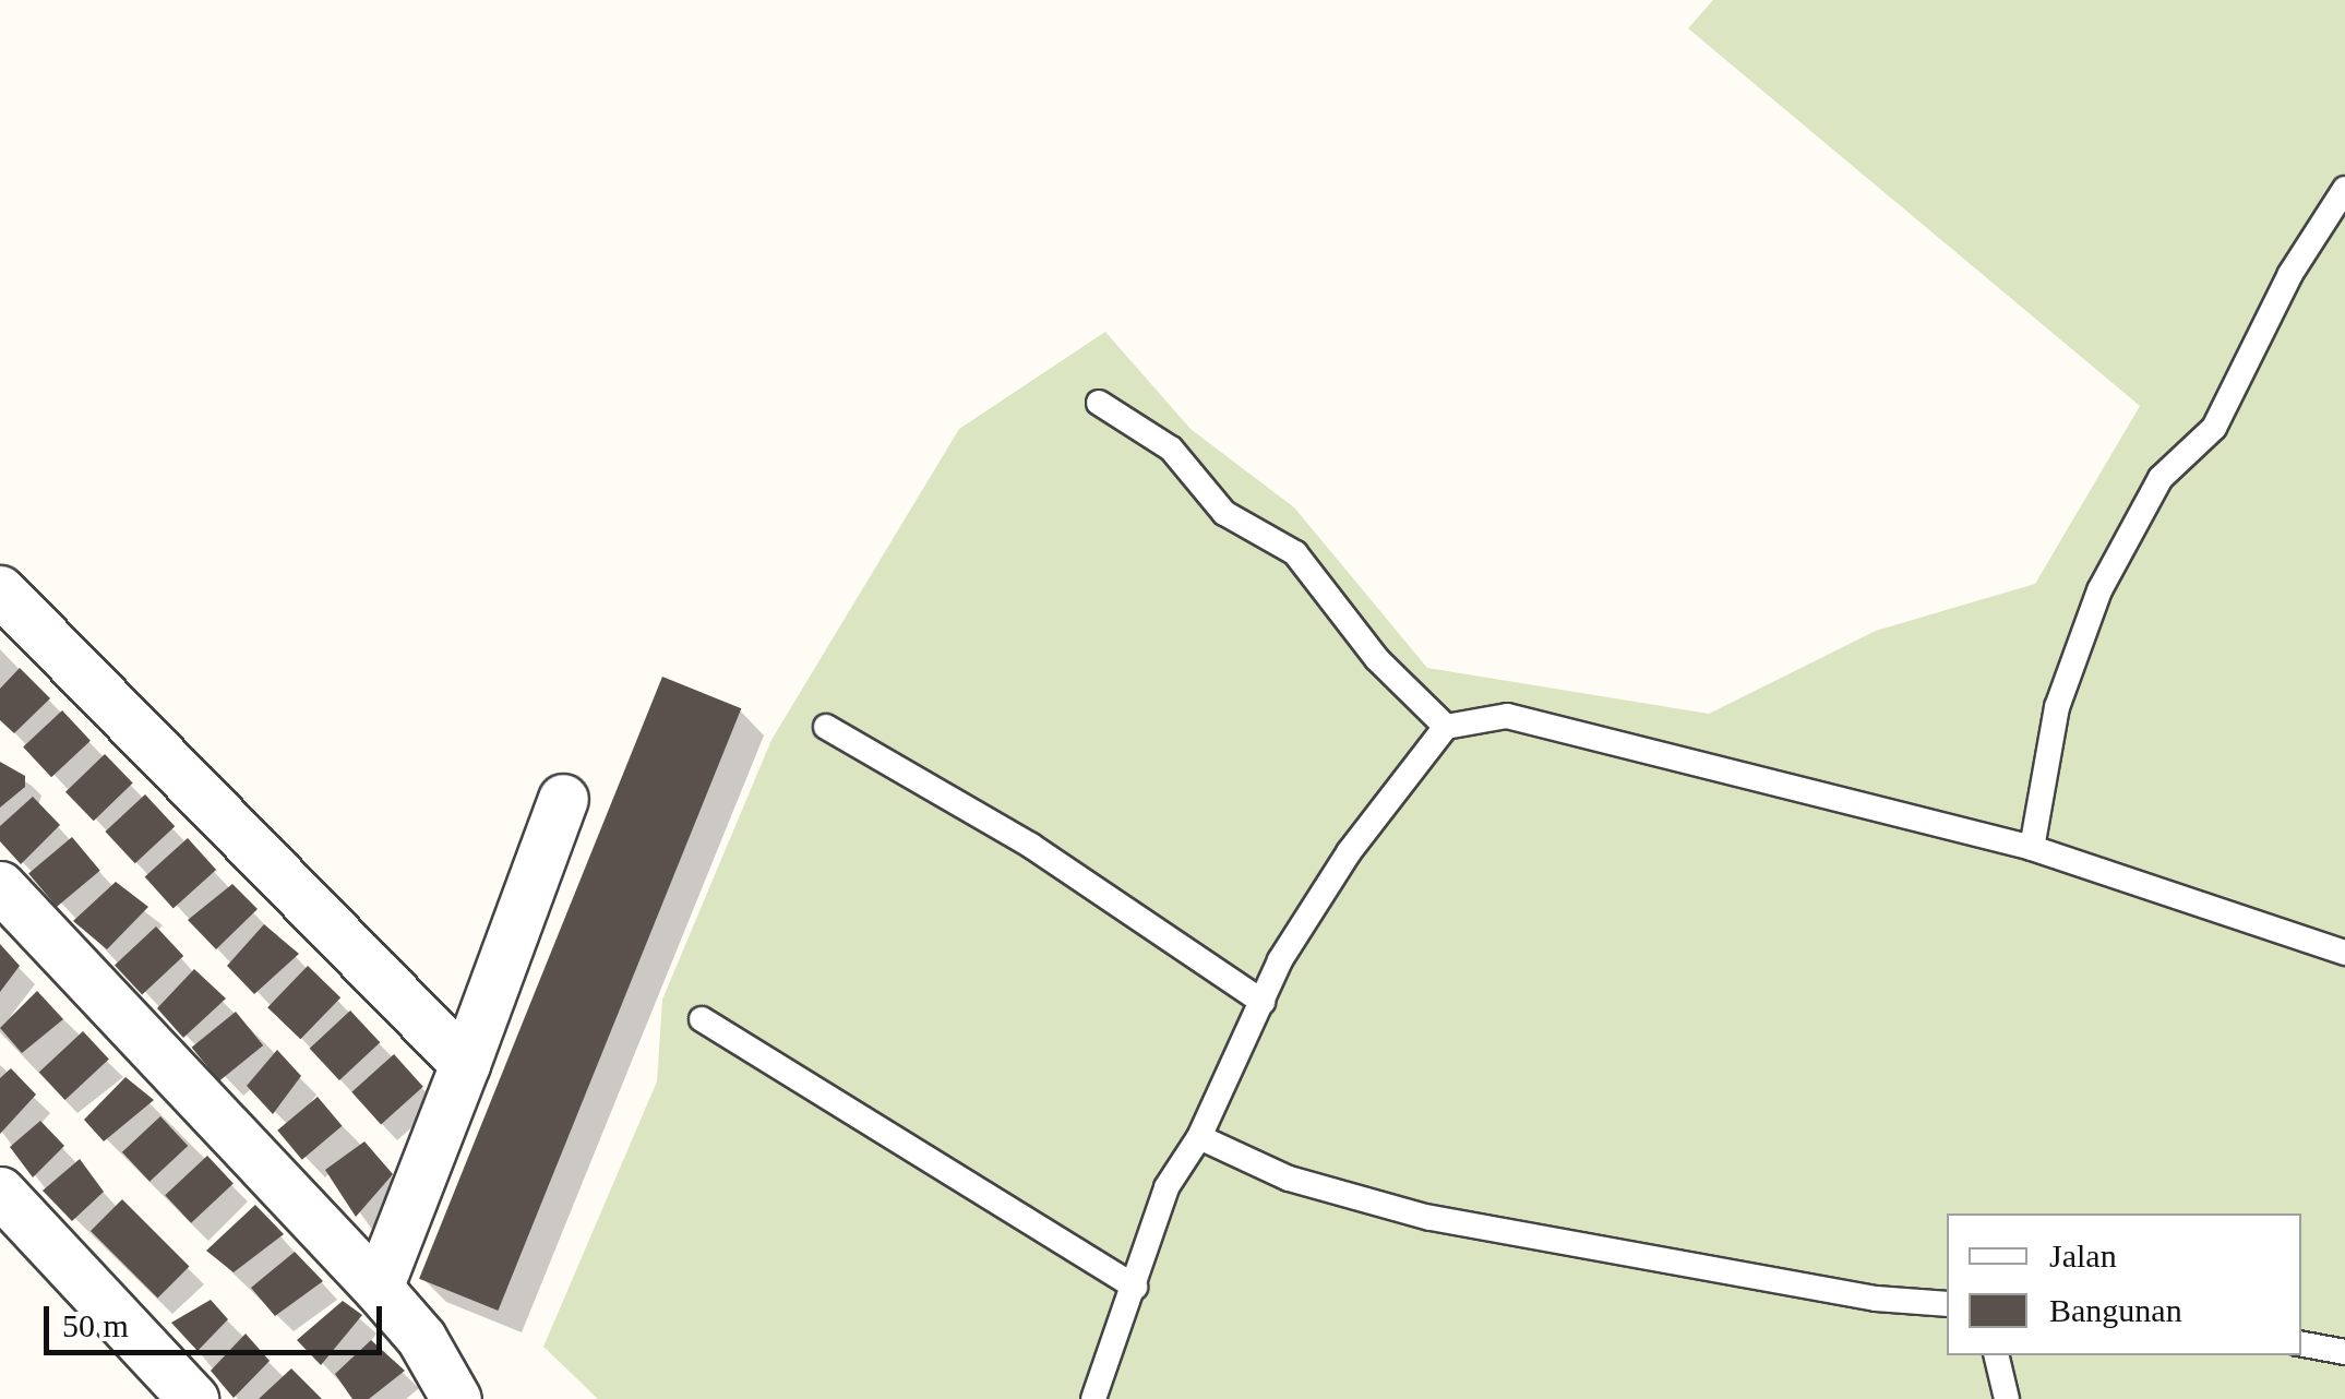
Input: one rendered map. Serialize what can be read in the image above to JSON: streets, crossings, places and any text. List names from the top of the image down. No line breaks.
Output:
{"legend":["Jalan","Bangunan"],"scale_bar":"50 m"}
